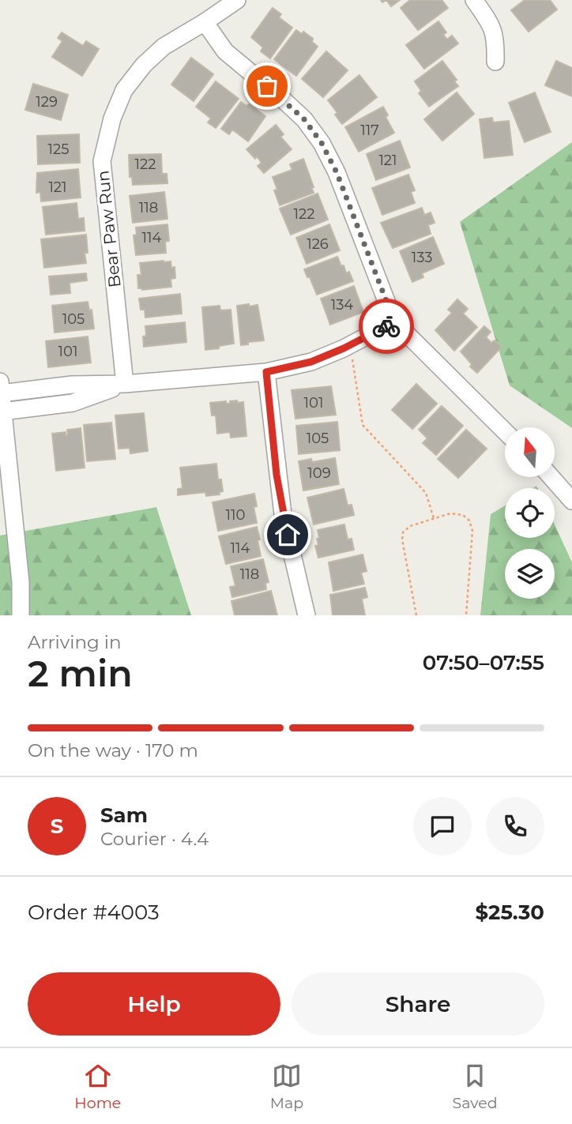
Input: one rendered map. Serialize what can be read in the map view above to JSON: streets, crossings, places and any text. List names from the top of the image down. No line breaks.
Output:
{"streets":{"street":["Bear Paw Run"]},"house_numbers":["129","117","125","121","122","121","118","122","114","126","133","134","105","101","101","105","109","110","114","118"],"north":"top","page":{"heading":["2 min","Arriving in","07:50–07:55"],"panel":["Sam","Courier · 4.4","Order #4003","$25.30"],"bar":"On the way · 170 m","round":"S","buttons":["Help","Share"],"tabs":["Home","Map","Saved"]}}
